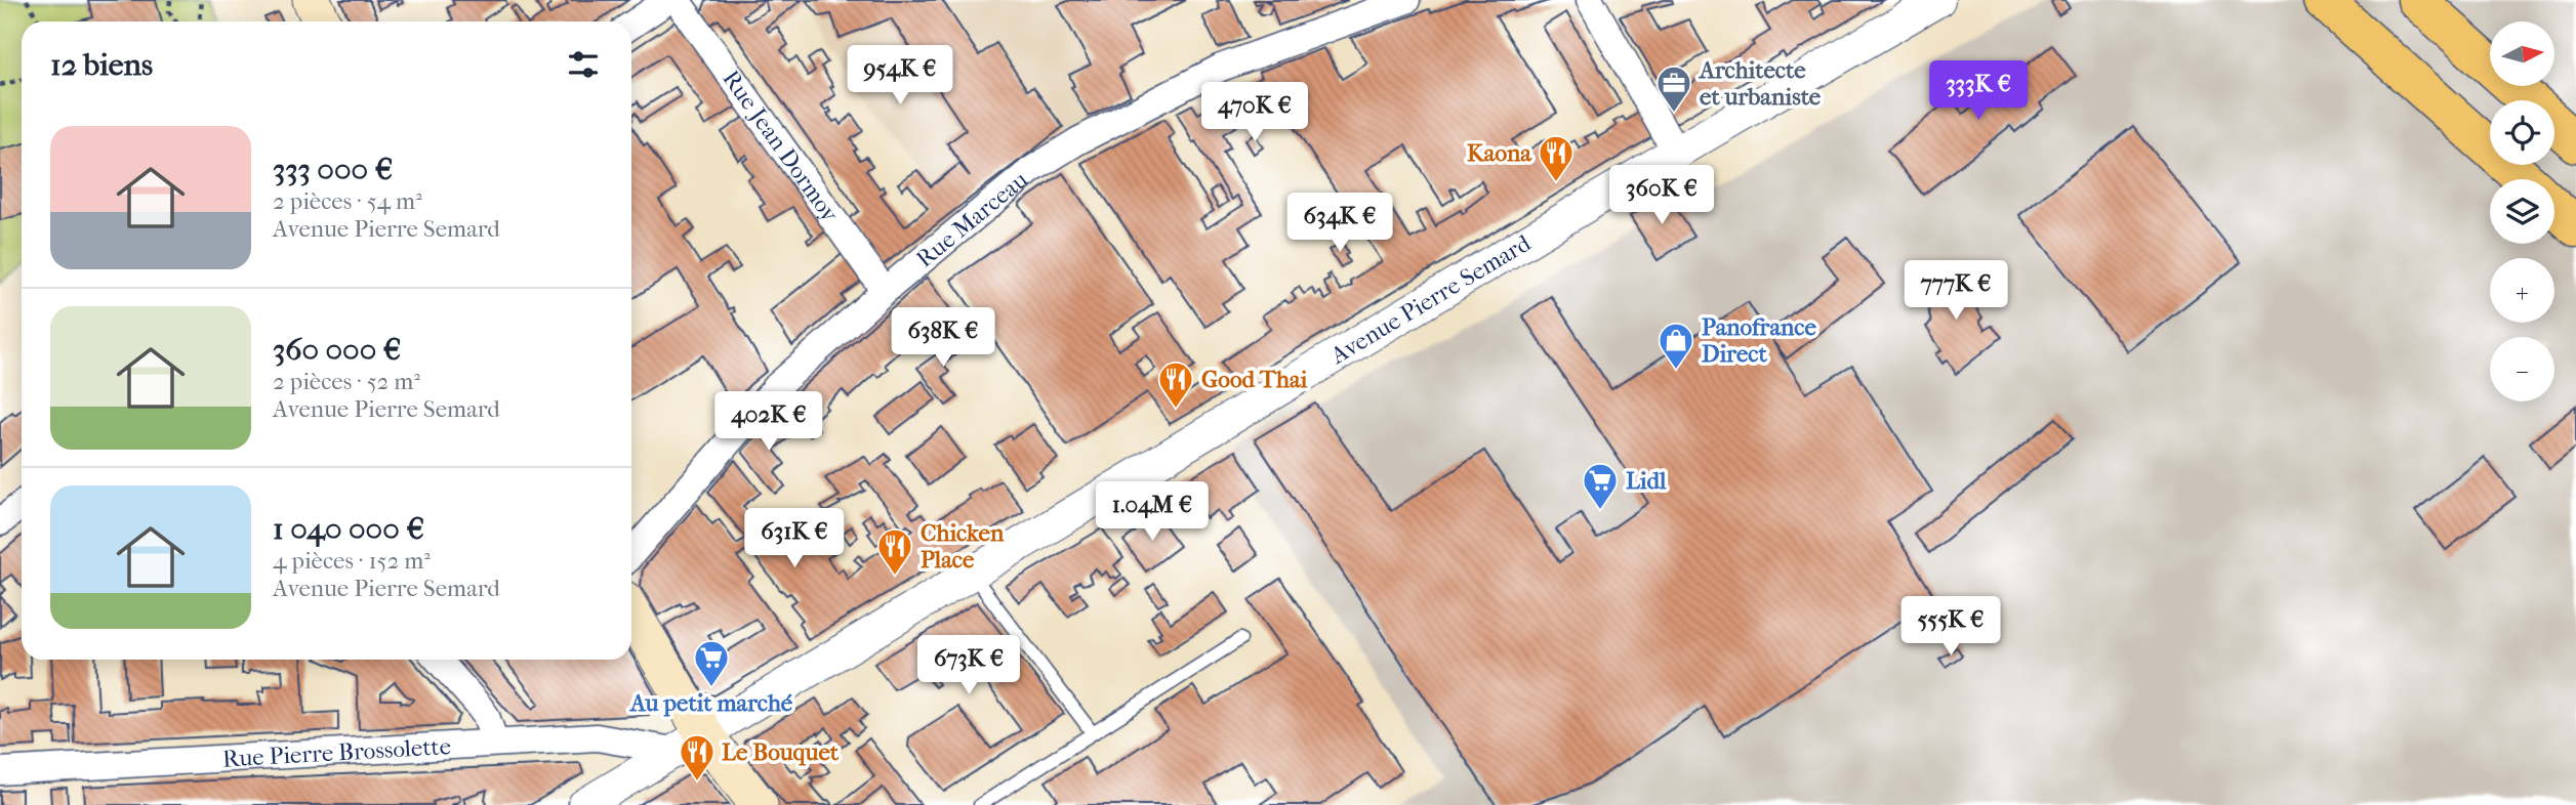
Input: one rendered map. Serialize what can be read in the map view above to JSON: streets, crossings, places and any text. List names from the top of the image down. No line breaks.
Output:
{"streets":{"street":["Rue Jean Dormoy","Rue Marceau","Avenue Pierre Semard","Rue Pierre Brossolette"]},"crossings":[["Rue Jean Dormoy","Rue Marceau"],["Avenue Pierre Semard","Rue Pierre Brossolette"]],"places":{"office":["Architecte et urbaniste"],"restaurant":["Kaona","Good Thai","Chicken Place","Le Bouquet"],"shop":["Panofrance Direct"],"supermarket":["Lidl","Au petit marché"]},"north":"right","page":{"map_buttons":["+","−"],"heading":"12 biens","price":["954K €","333K €","470K €","360K €","634K €","777K €","638K €","402K €","1.04M €","631K €","555K €","673K €"],"list":[{"name":"333 000 €","note":"2 pièces · 54 m² · Avenue Pierre Semard"},{"name":"360 000 €","note":"2 pièces · 52 m² · Avenue Pierre Semard"},{"name":"1 040 000 €","note":"4 pièces · 152 m² · Avenue Pierre Semard"}]}}
